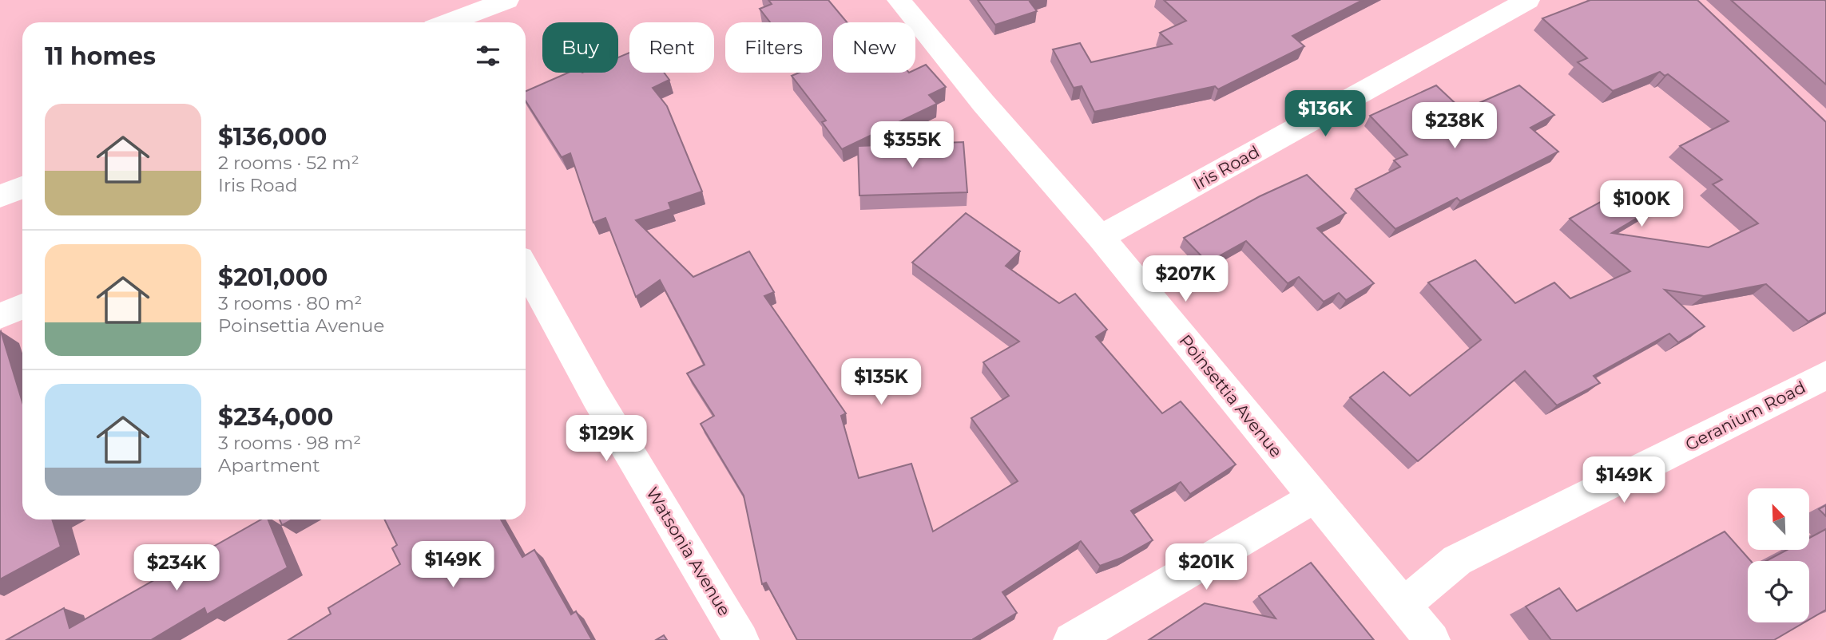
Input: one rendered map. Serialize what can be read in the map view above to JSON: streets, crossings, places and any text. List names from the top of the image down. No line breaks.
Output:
{"streets":{"street":["Iris Road","Poinsettia Avenue","Geranium Road","Watsonia Avenue"]},"crossings":[["Iris Road","Poinsettia Avenue"],["Poinsettia Avenue","Geranium Road"]],"north":"top left","page":{"chip":["Buy","Rent","Filters","New"],"heading":"11 homes","list":[{"name":"$136,000","note":"2 rooms · 52 m² · Iris Road"},{"name":"$201,000","note":"3 rooms · 80 m² · Poinsettia Avenue"},{"name":"$234,000","note":"3 rooms · 98 m² · Apartment"}],"price":["$136K","$238K","$355K","$100K","$207K","$135K","$129K","$149K","$149K","$201K","$234K"]}}
